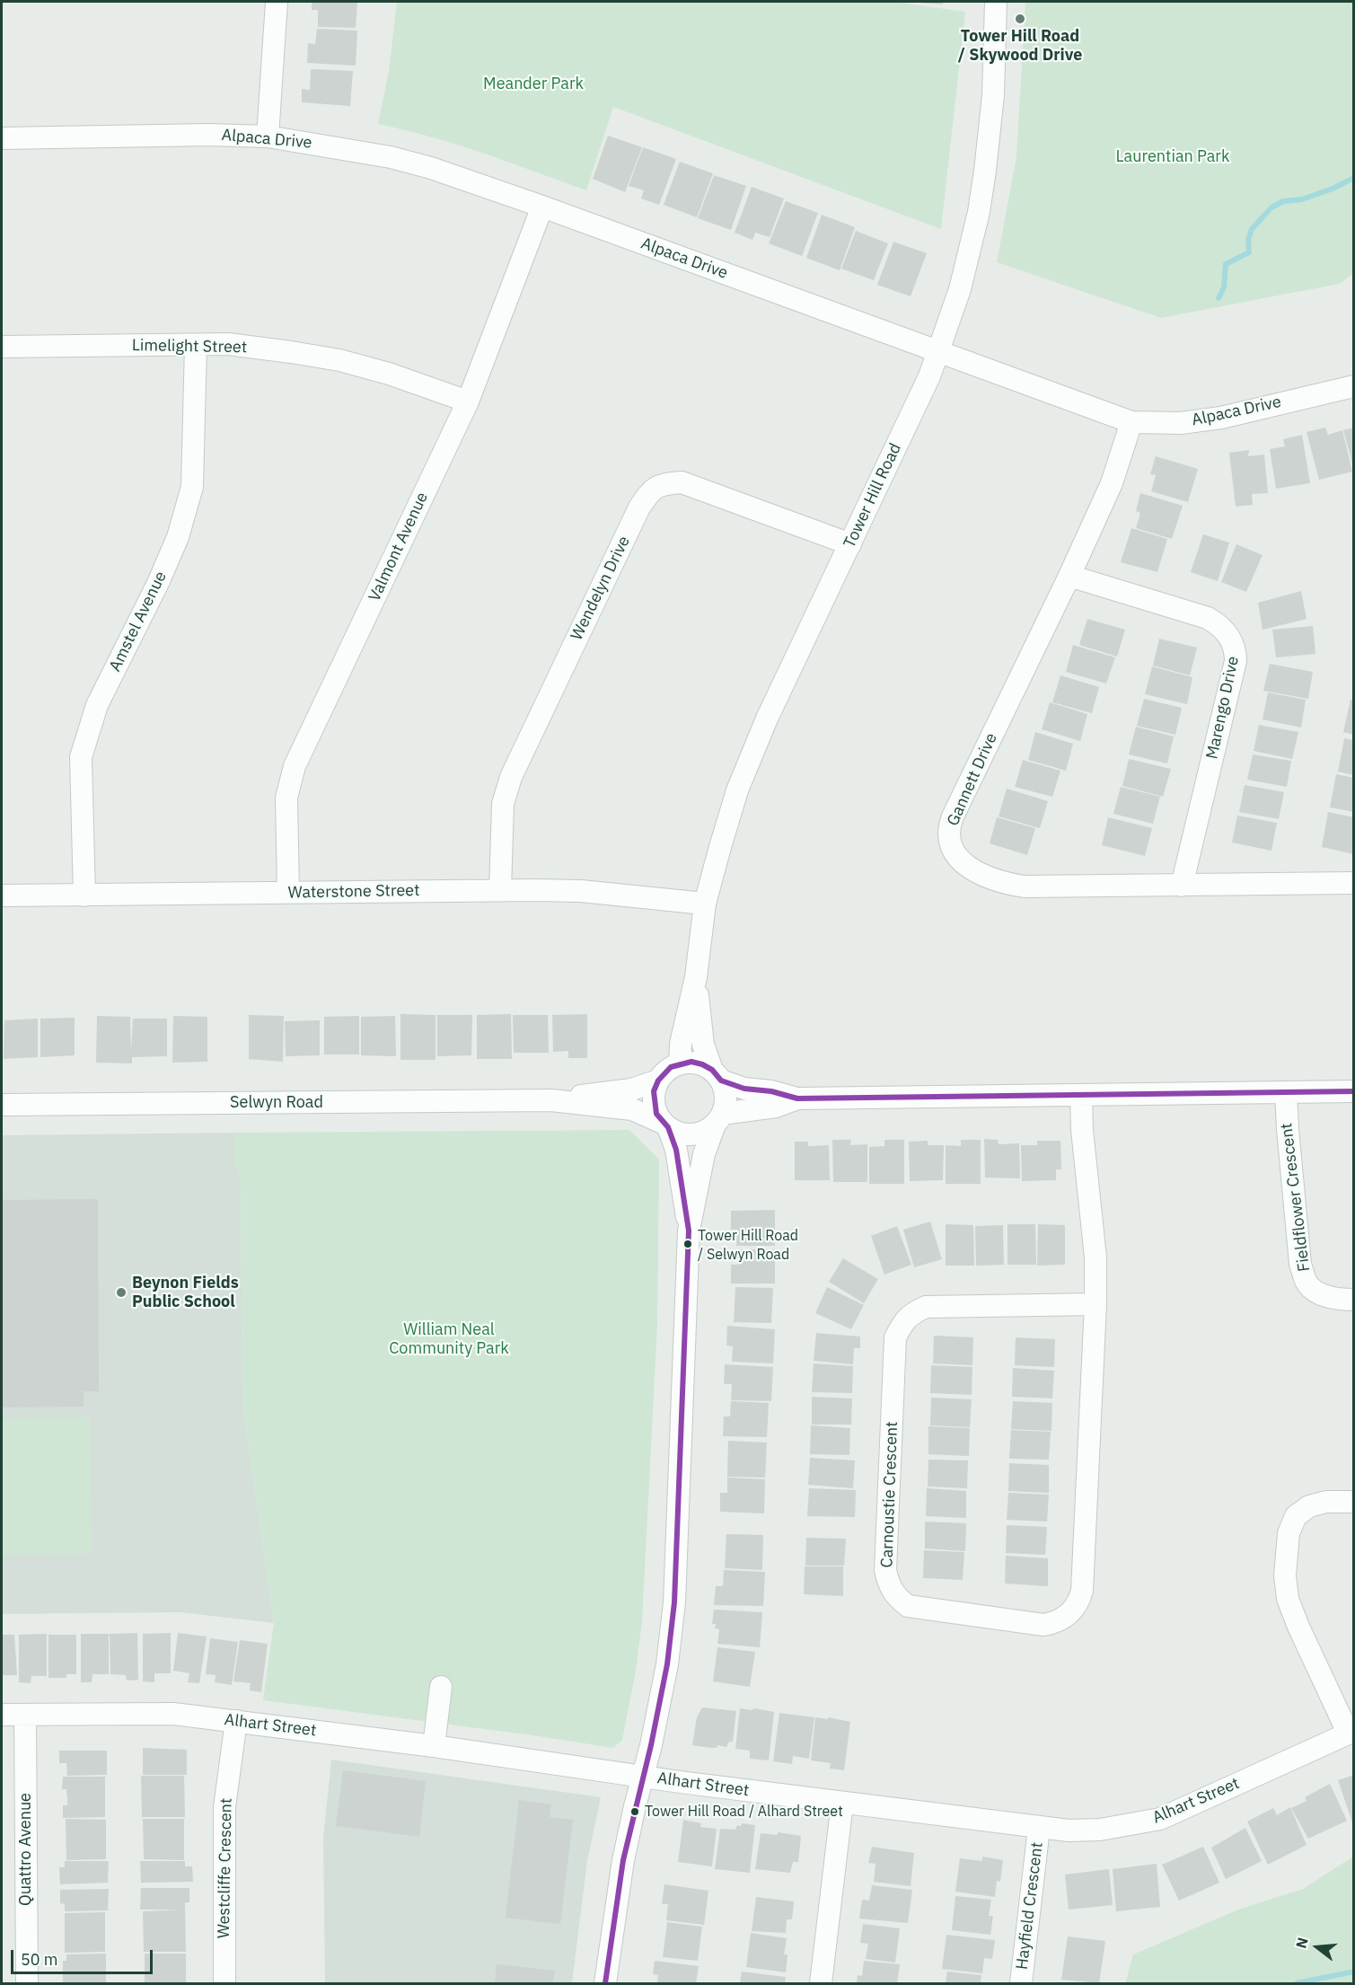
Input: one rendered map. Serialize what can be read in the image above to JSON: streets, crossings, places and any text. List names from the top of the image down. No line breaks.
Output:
{"streets":{"street":["Alpaca Drive","Limelight Street","Tower Hill Road","Valmont Avenue","Wendelyn Drive","Amstel Avenue","Marengo Drive","Gannett Drive","Waterstone Street","Selwyn Road","Fieldflower Crescent","Carnoustie Crescent","Alhart Street","Quattro Avenue","Westcliffe Crescent","Hayfield Crescent"]},"crossings":[["Alpaca Drive","Tower Hill Road"],["Alpaca Drive","Valmont Avenue"],["Alpaca Drive","Gannett Drive"],["Limelight Street","Valmont Avenue"],["Limelight Street","Amstel Avenue"],["Tower Hill Road","Wendelyn Drive"],["Tower Hill Road","Waterstone Street"],["Tower Hill Road","Selwyn Road"],["Valmont Avenue","Waterstone Street"],["Wendelyn Drive","Waterstone Street"],["Amstel Avenue","Waterstone Street"],["Marengo Drive","Gannett Drive"],["Alhart Street","Quattro Avenue"],["Alhart Street","Westcliffe Crescent"],["Alhart Street","Hayfield Crescent"]],"parks":["Meander Park","Laurentian Park","William Neal Community Park"],"places":["Tower Hill Road / Skywood Drive","Tower Hill Road / Selwyn Road","Beynon Fields Public School","Tower Hill Road / Alhard Street"],"scale_bar":"50 m","north":"left"}
